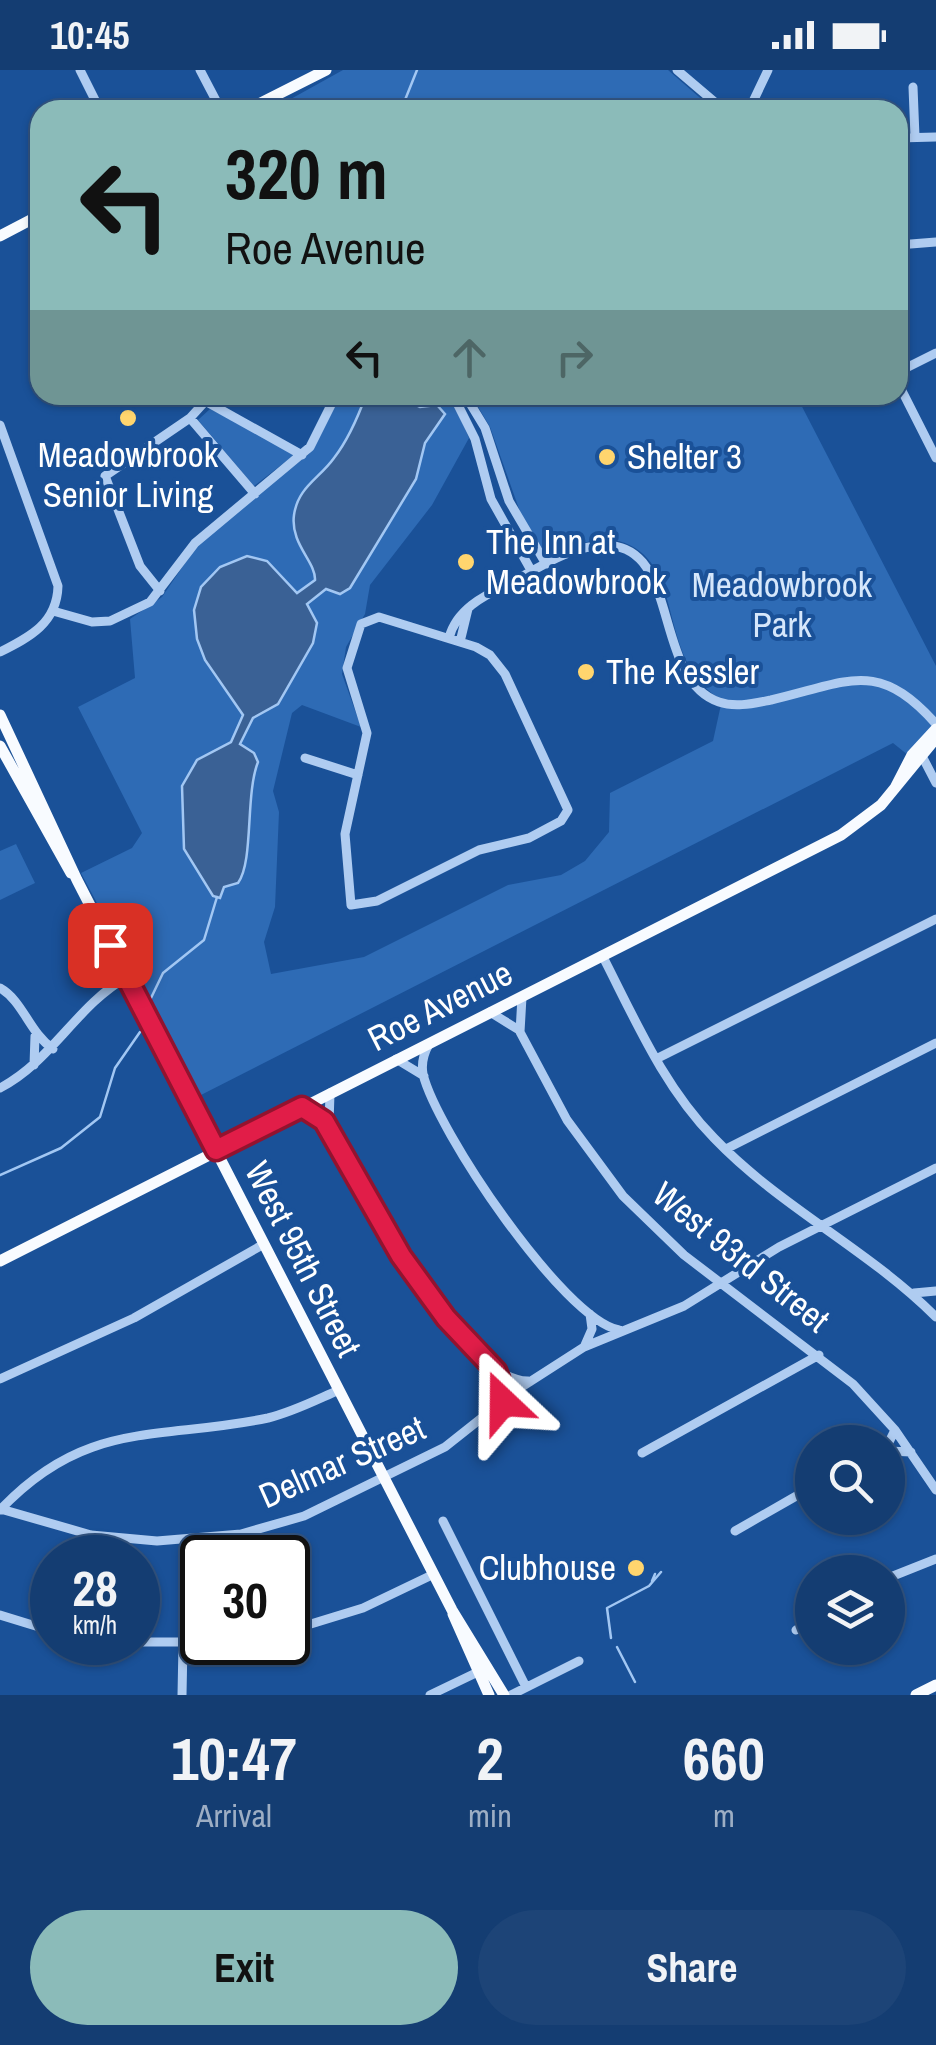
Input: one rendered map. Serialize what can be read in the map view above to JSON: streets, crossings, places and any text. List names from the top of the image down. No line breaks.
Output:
{"streets":{"main road":["Roe Avenue","West 95th Street"],"street":["West 93rd Street","Delmar Street"]},"crossings":[["Roe Avenue","West 95th Street"],["West 93rd Street","Delmar Street"],["West 95th Street","Delmar Street"]],"parks":["Meadowbrook Park"],"places":["Meadowbrook Senior Living","Shelter 3","The Inn at Meadowbrook","The Kessler","Clubhouse"],"page":{"status":"10:45","turn":["320 m","Roe Avenue"],"speed":"28 km/h","limit":"30","eta":["10:47","Arrival","2","min","660","m"],"buttons":["Exit","Share"]}}
